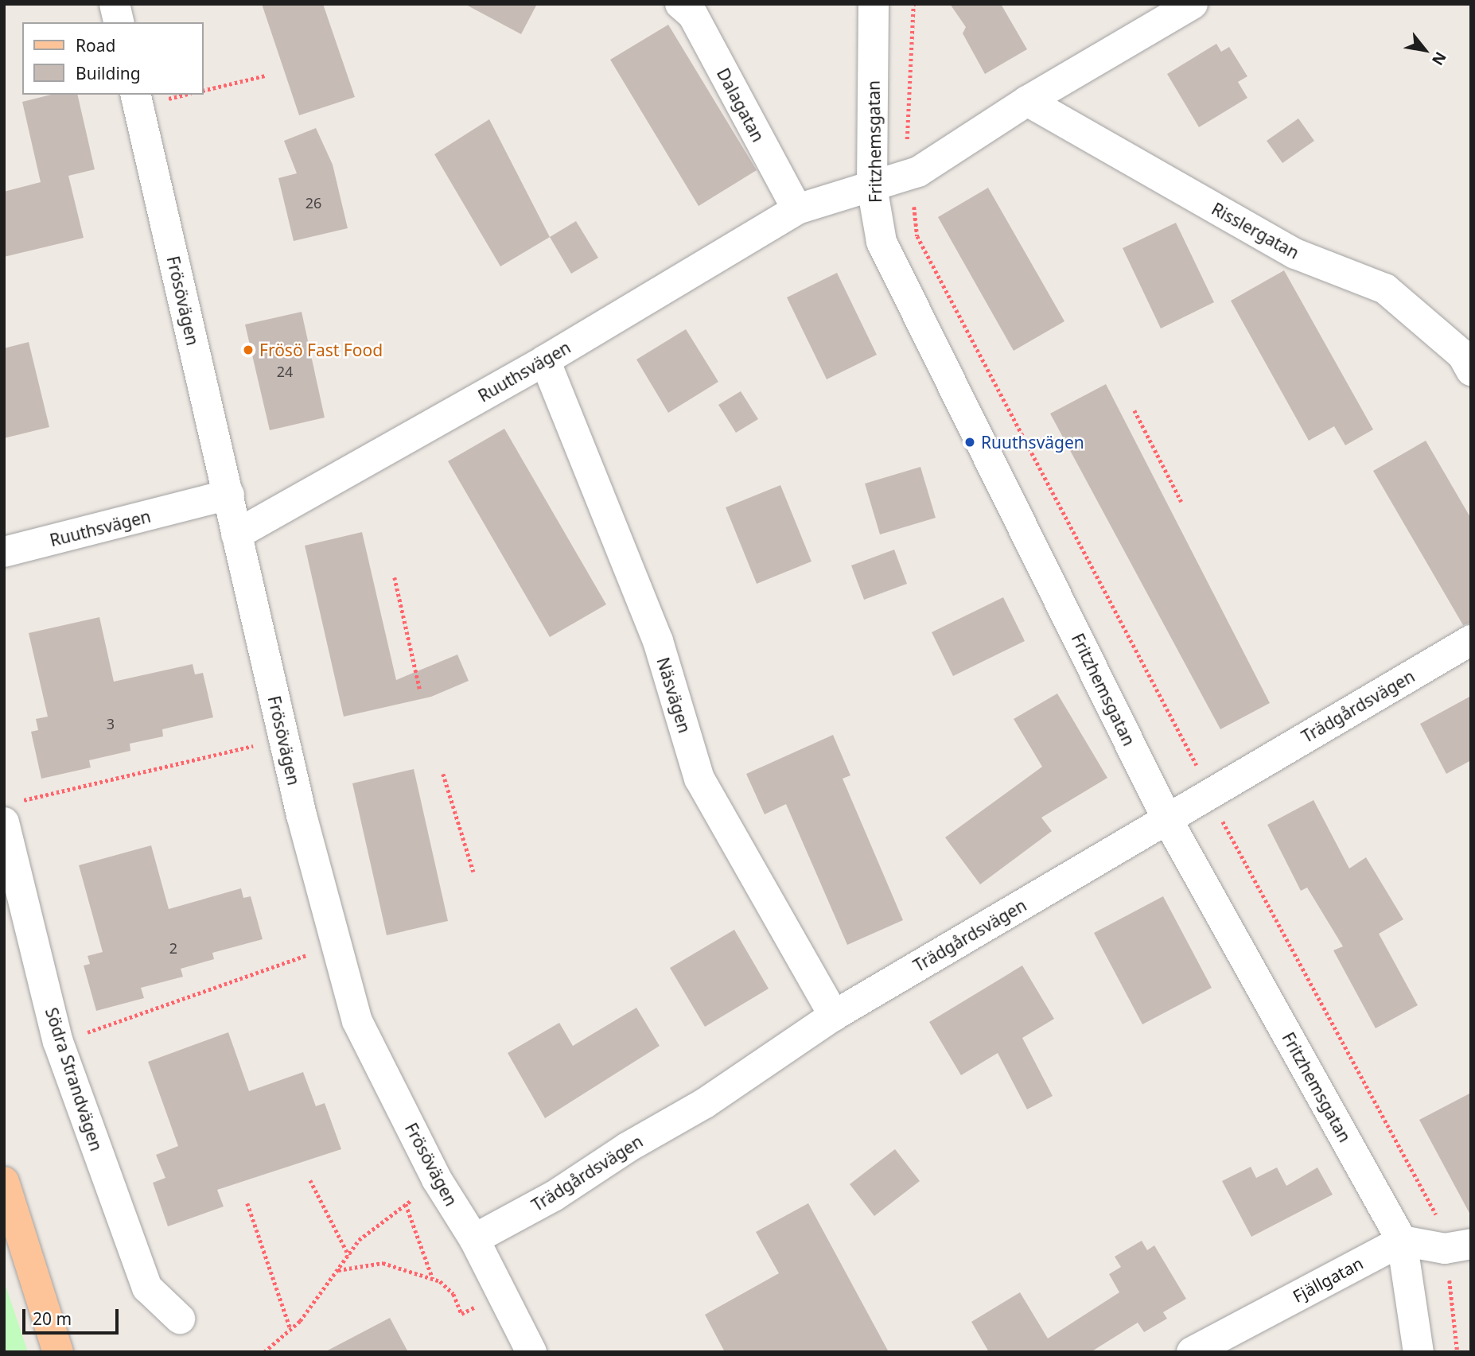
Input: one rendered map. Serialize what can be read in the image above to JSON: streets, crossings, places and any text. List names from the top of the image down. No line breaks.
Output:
{"streets":{"street":["Dalagatan","Fritzhemsgatan","Risslergatan","Frösövägen","Ruuthsvägen","Näsvägen","Trädgårdsvägen","Södra Strandvägen","Fjällgatan"]},"crossings":[["Dalagatan","Ruuthsvägen"],["Fritzhemsgatan","Ruuthsvägen"],["Fritzhemsgatan","Trädgårdsvägen"],["Fritzhemsgatan","Fjällgatan"],["Risslergatan","Ruuthsvägen"],["Frösövägen","Ruuthsvägen"],["Frösövägen","Trädgårdsvägen"],["Ruuthsvägen","Näsvägen"],["Näsvägen","Trädgårdsvägen"]],"places":["Frösö Fast Food","Ruuthsvägen"],"house_numbers":["26","24","3","2"],"legend":["Road","Building"],"scale_bar":"20 m","north":"bottom right"}
